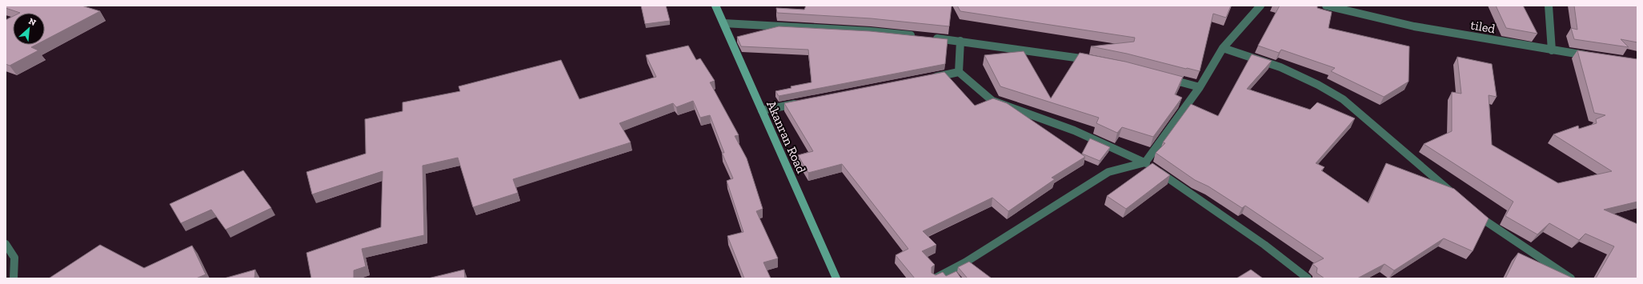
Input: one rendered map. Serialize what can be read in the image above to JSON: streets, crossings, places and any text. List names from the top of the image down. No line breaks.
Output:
{"streets":{"main road":["Akanran Road"],"street":["tiled"]},"north":"top right"}
